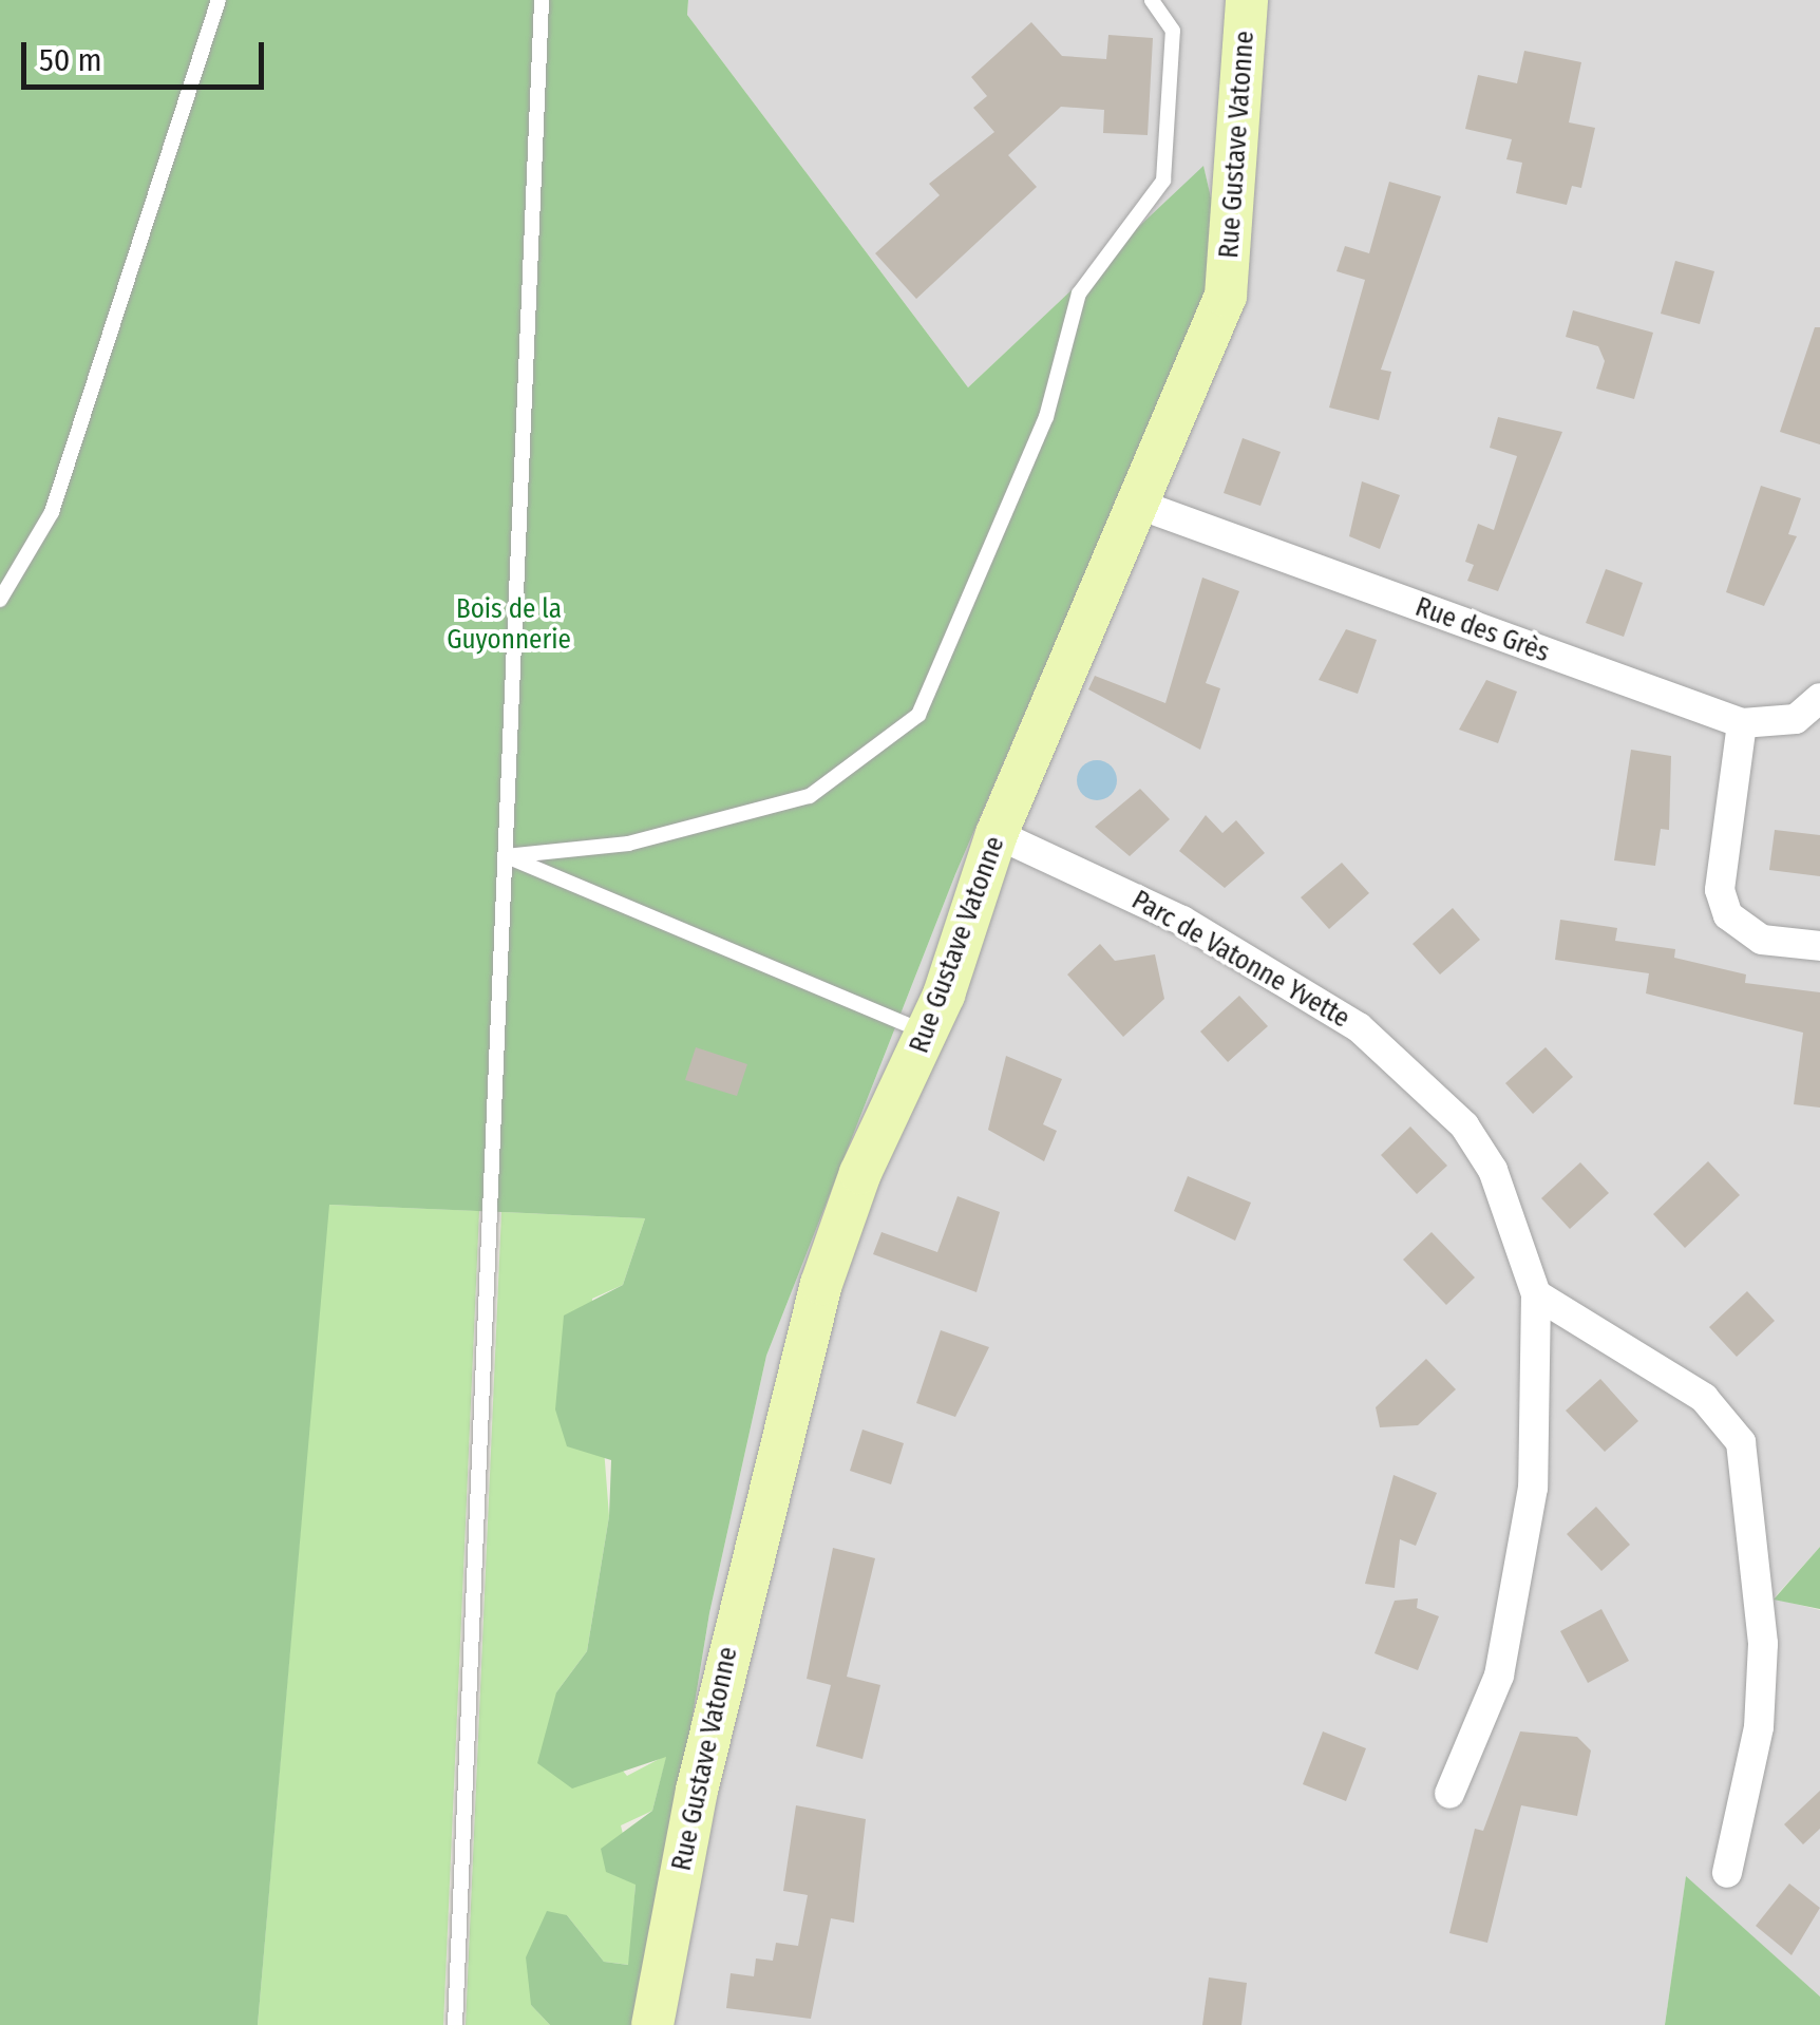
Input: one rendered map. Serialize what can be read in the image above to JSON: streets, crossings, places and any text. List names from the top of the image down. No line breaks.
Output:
{"streets":{"street":["Rue Gustave Vatonne","Rue des Grès","Parc de Vatonne Yvette"]},"crossings":[["Rue Gustave Vatonne","Rue des Grès"],["Rue Gustave Vatonne","Parc de Vatonne Yvette"]],"parks":["Bois de la Guyonnerie"],"scale_bar":"50 m"}
